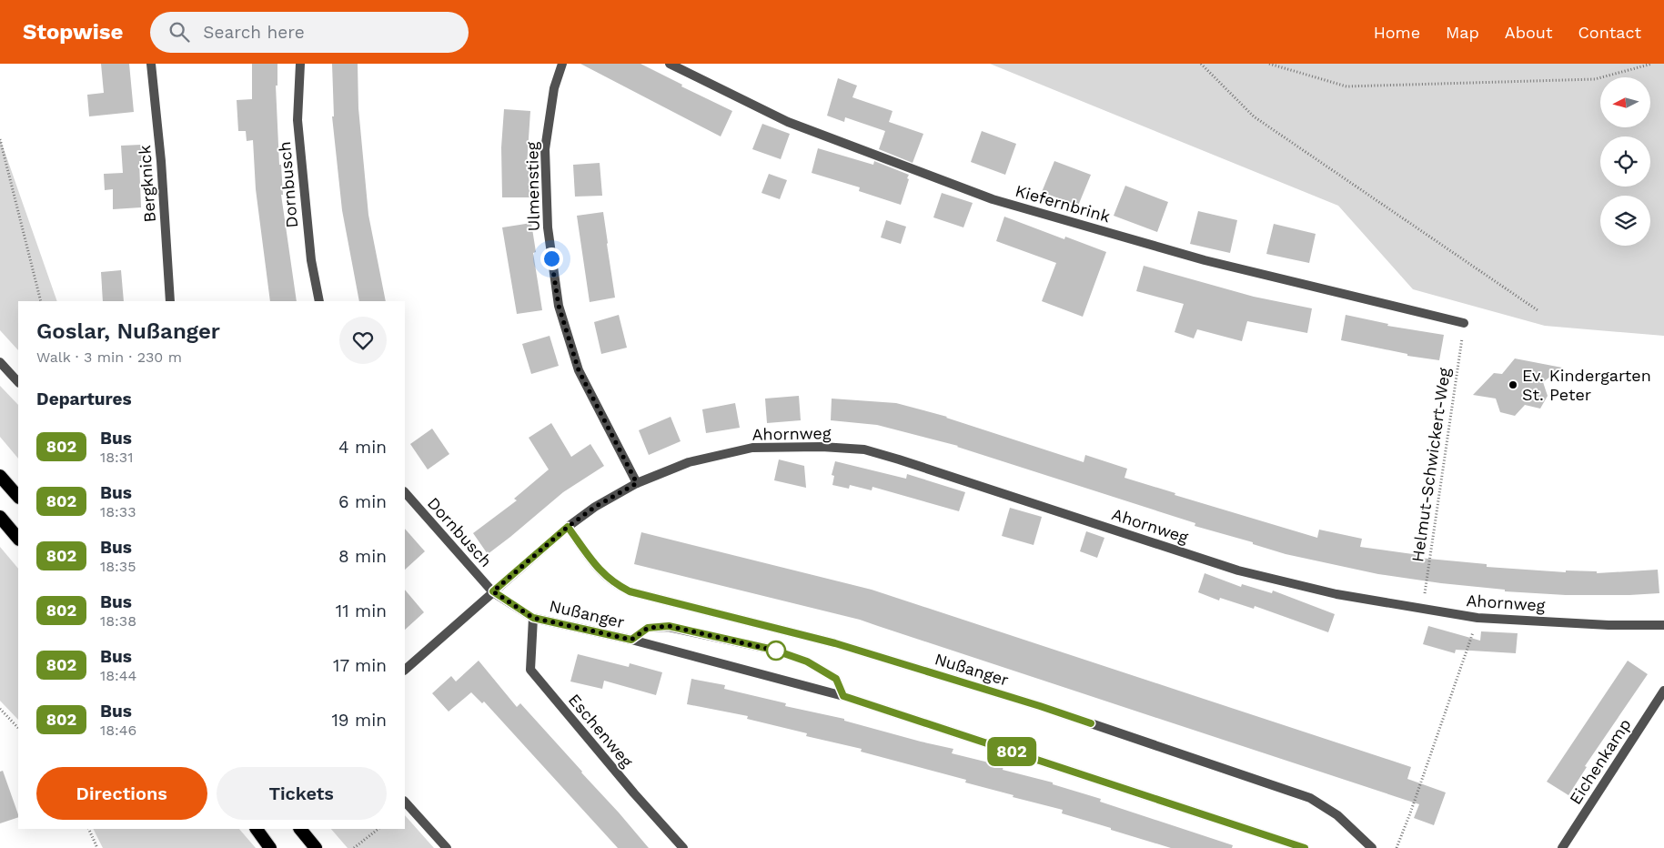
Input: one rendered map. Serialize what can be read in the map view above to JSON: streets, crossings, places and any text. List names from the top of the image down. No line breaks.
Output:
{"streets":{"street":["Bergknick","Dornbusch","Ulmenstieg","Kiefernbrink","Ahornweg","Nußanger","Eschenweg","Eichenkamp"],"path":["Helmut-Schwickert-Weg"]},"crossings":[["Dornbusch","Ahornweg"],["Dornbusch","Nußanger"],["Ulmenstieg","Ahornweg"],["Kiefernbrink","Helmut-Schwickert-Weg"],["Ahornweg","Helmut-Schwickert-Weg"],["Ahornweg","Nußanger"],["Nußanger","Eschenweg"]],"places":["Ev. Kindergarten St. Peter"],"lines":["bus line 802"],"north":"left","page":{"header":"Stopwise","search":"Search here","nav":["Home","Map","About","Contact"],"on_map":"802","heading":[["Goslar, Nußanger","Walk · 3 min · 230 m"],"Departures"],"list":[{"mark":"802","name":"Bus","note":"18:31","value":"4 min"},{"mark":"802","name":"Bus","note":"18:33","value":"6 min"},{"mark":"802","name":"Bus","note":"18:35","value":"8 min"},{"mark":"802","name":"Bus","note":"18:38","value":"11 min"},{"mark":"802","name":"Bus","note":"18:44","value":"17 min"},{"mark":"802","name":"Bus","note":"18:46","value":"19 min"}],"buttons":["Directions","Tickets"]}}
